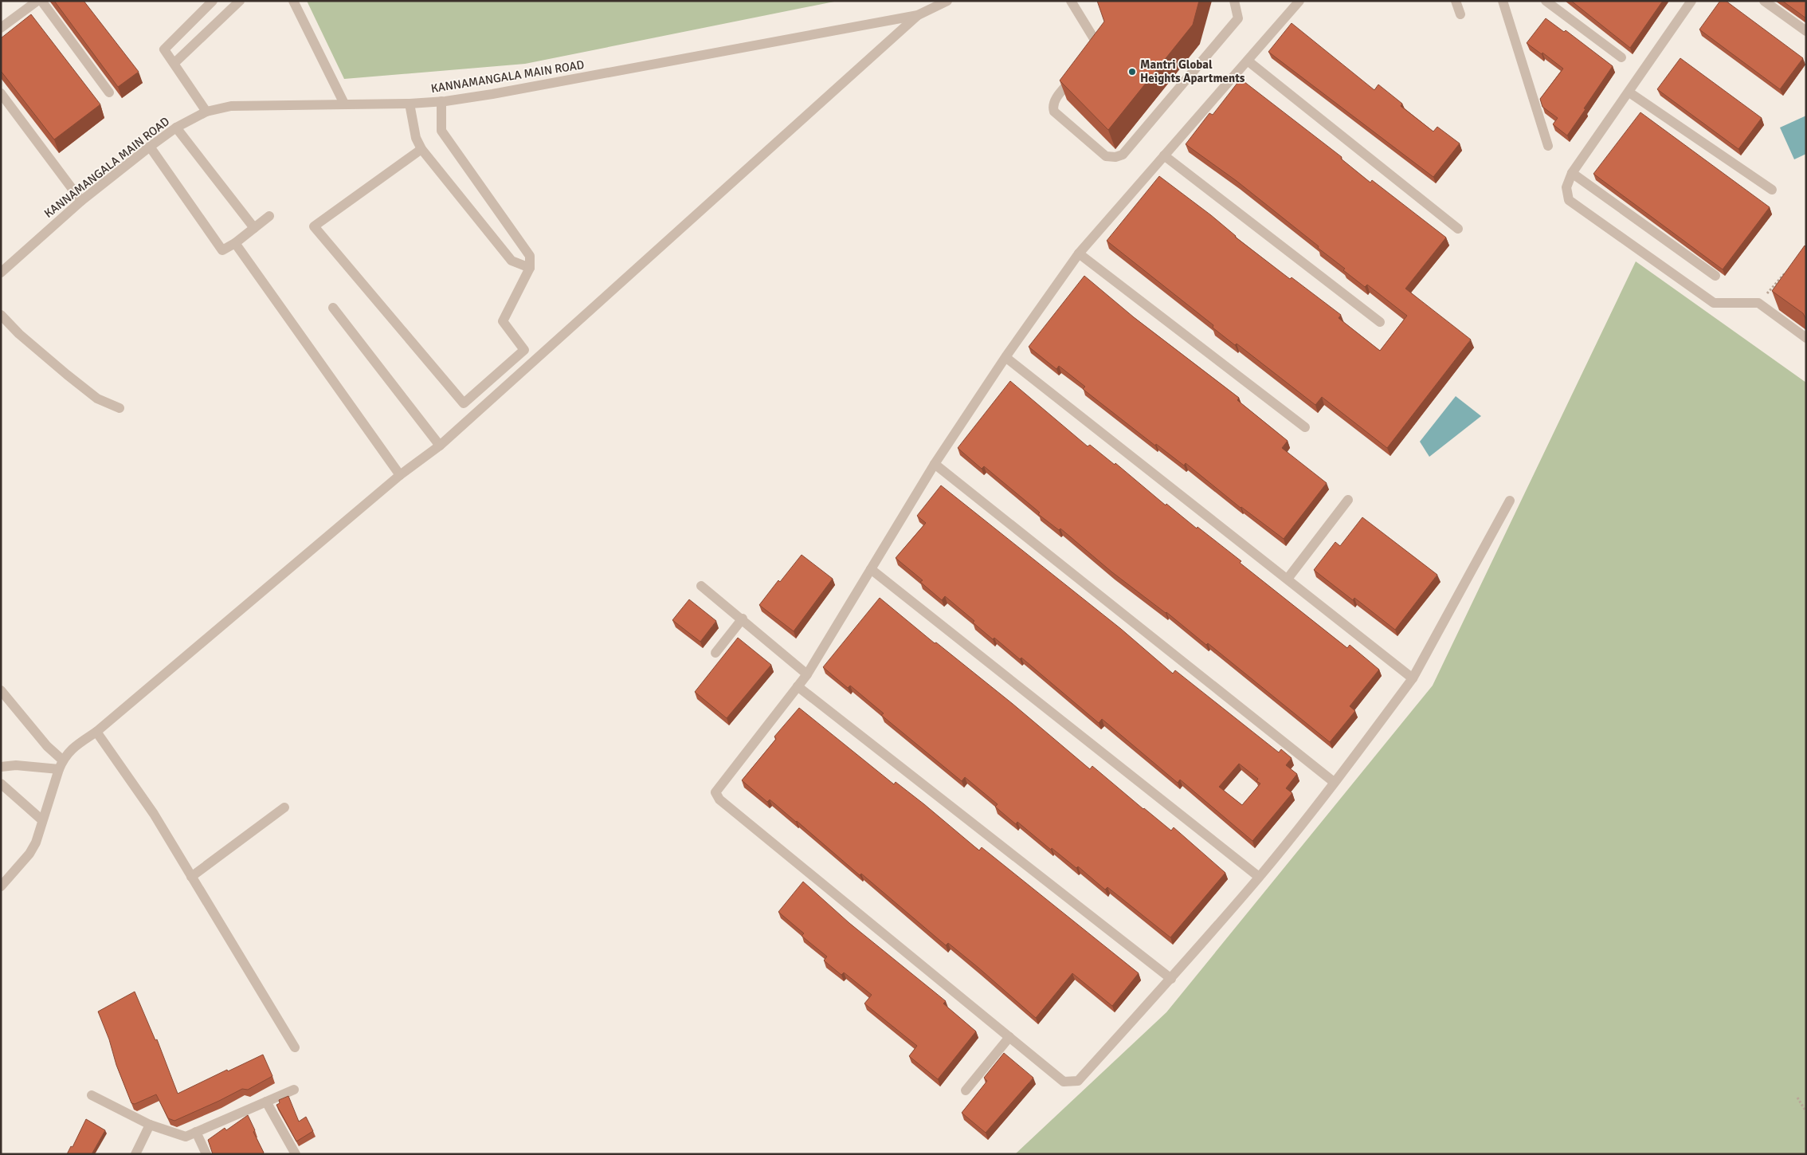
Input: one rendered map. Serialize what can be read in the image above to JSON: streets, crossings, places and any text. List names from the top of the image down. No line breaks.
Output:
{"streets":{"street":["KANNAMANGALA MAIN ROAD"]},"places":["Mantri Global Heights Apartments"]}
